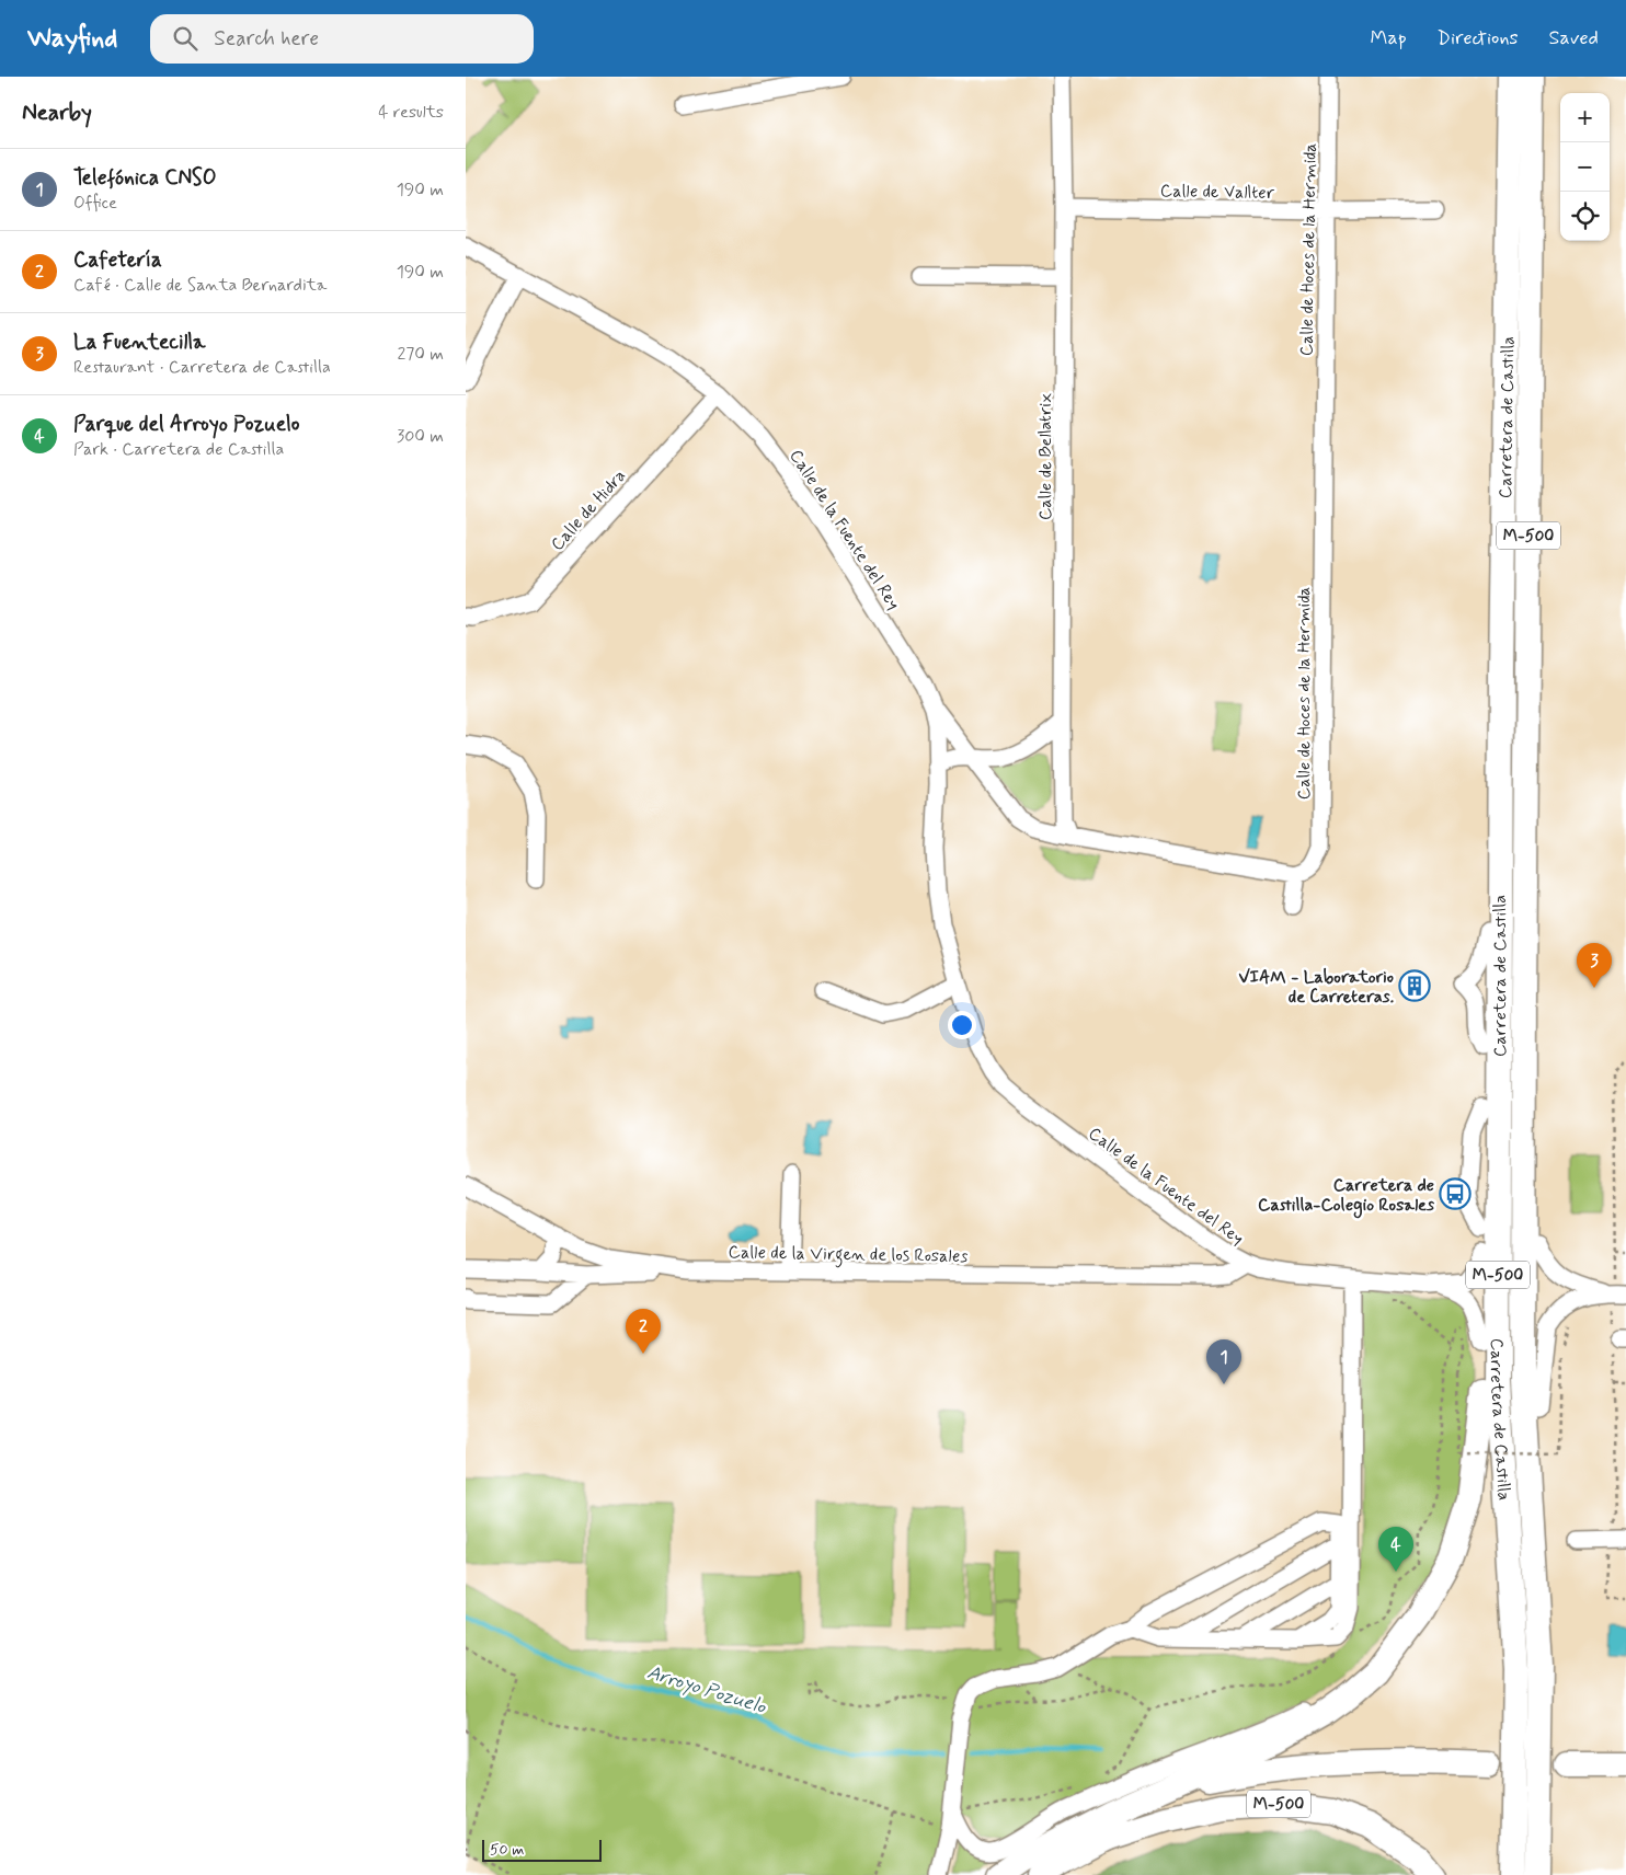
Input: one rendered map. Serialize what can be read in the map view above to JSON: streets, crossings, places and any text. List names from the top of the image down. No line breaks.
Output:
{"streets":{"highway":["Carretera de Castilla","M-500"],"street":["Calle de Vallter","Calle de Hoces de la Hermida","Calle de Bellatrix","Calle de Hidra","Calle de la Fuente del Rey","Calle de la Virgen de los Rosales"]},"crossings":[["Calle de Vallter","Calle de Hoces de la Hermida"],["Calle de Vallter","Calle de Bellatrix"],["Carretera de Castilla","M-500"],["Calle de Hidra","Calle de la Fuente del Rey"],["Calle de la Fuente del Rey","M-500"],["Calle de la Fuente del Rey","Calle de la Virgen de los Rosales"]],"water":["Arroyo Pozuelo"],"places":{"building":["VIAM - Laboratorio de Carreteras."],"bus stop":["Carretera de Castilla-Colegio Rosales"]},"scale_bar":"50 m","page":{"header":"Wayfind","search":"Search here","nav":["Map","Directions","Saved"],"heading":["Nearby","4 results"],"map_buttons":["+","−"],"list":[{"mark":"1","name":"Telefónica CNSO","note":"Office","value":"190 m"},{"mark":"2","name":"Cafetería","note":"Café · Calle de Santa Bernardita","value":"190 m"},{"mark":"3","name":"La Fuentecilla","note":"Restaurant · Carretera de Castilla","value":"270 m"},{"mark":"4","name":"Parque del Arroyo Pozuelo","note":"Park · Carretera de Castilla","value":"300 m"}],"pins":["3","2","1","4"],"scale":"50 m"}}
